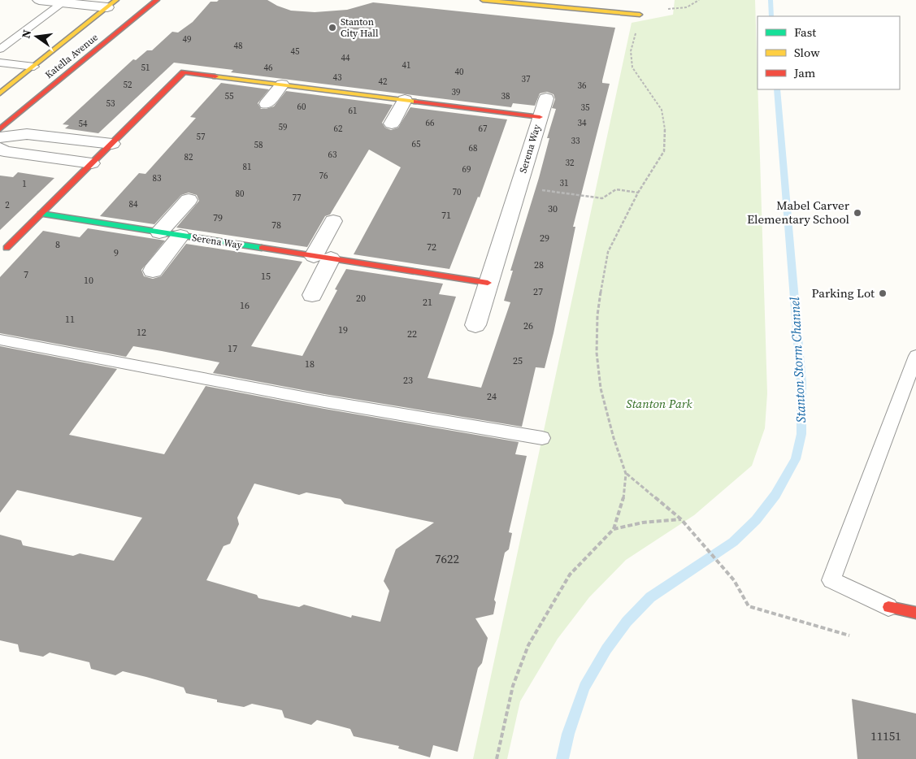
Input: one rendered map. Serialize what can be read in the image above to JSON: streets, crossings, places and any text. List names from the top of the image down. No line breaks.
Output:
{"streets":{"street":["Katella Avenue","Serena Way"]},"water":["Stanton Storm Channel"],"parks":["Stanton Park"],"places":["Stanton City Hall","Mabel Carver Elementary School","Parking Lot"],"house_numbers":["49","48","45","44","41","51","46","40","43","37","42","52","36","39","55","38","53","60","35","61","66","34","54","59","62","67","57","33","65","58","68","63","82","32","81","69","76","83","31","1","70","80","77","84","2","30","71","79","78","29","8","72","9","28","7","15","10","27","20","21","16","11","26","19","12","22","17","25","18","23","24","7622","11151"],"legend":["Fast","Slow","Jam"],"north":"left"}
